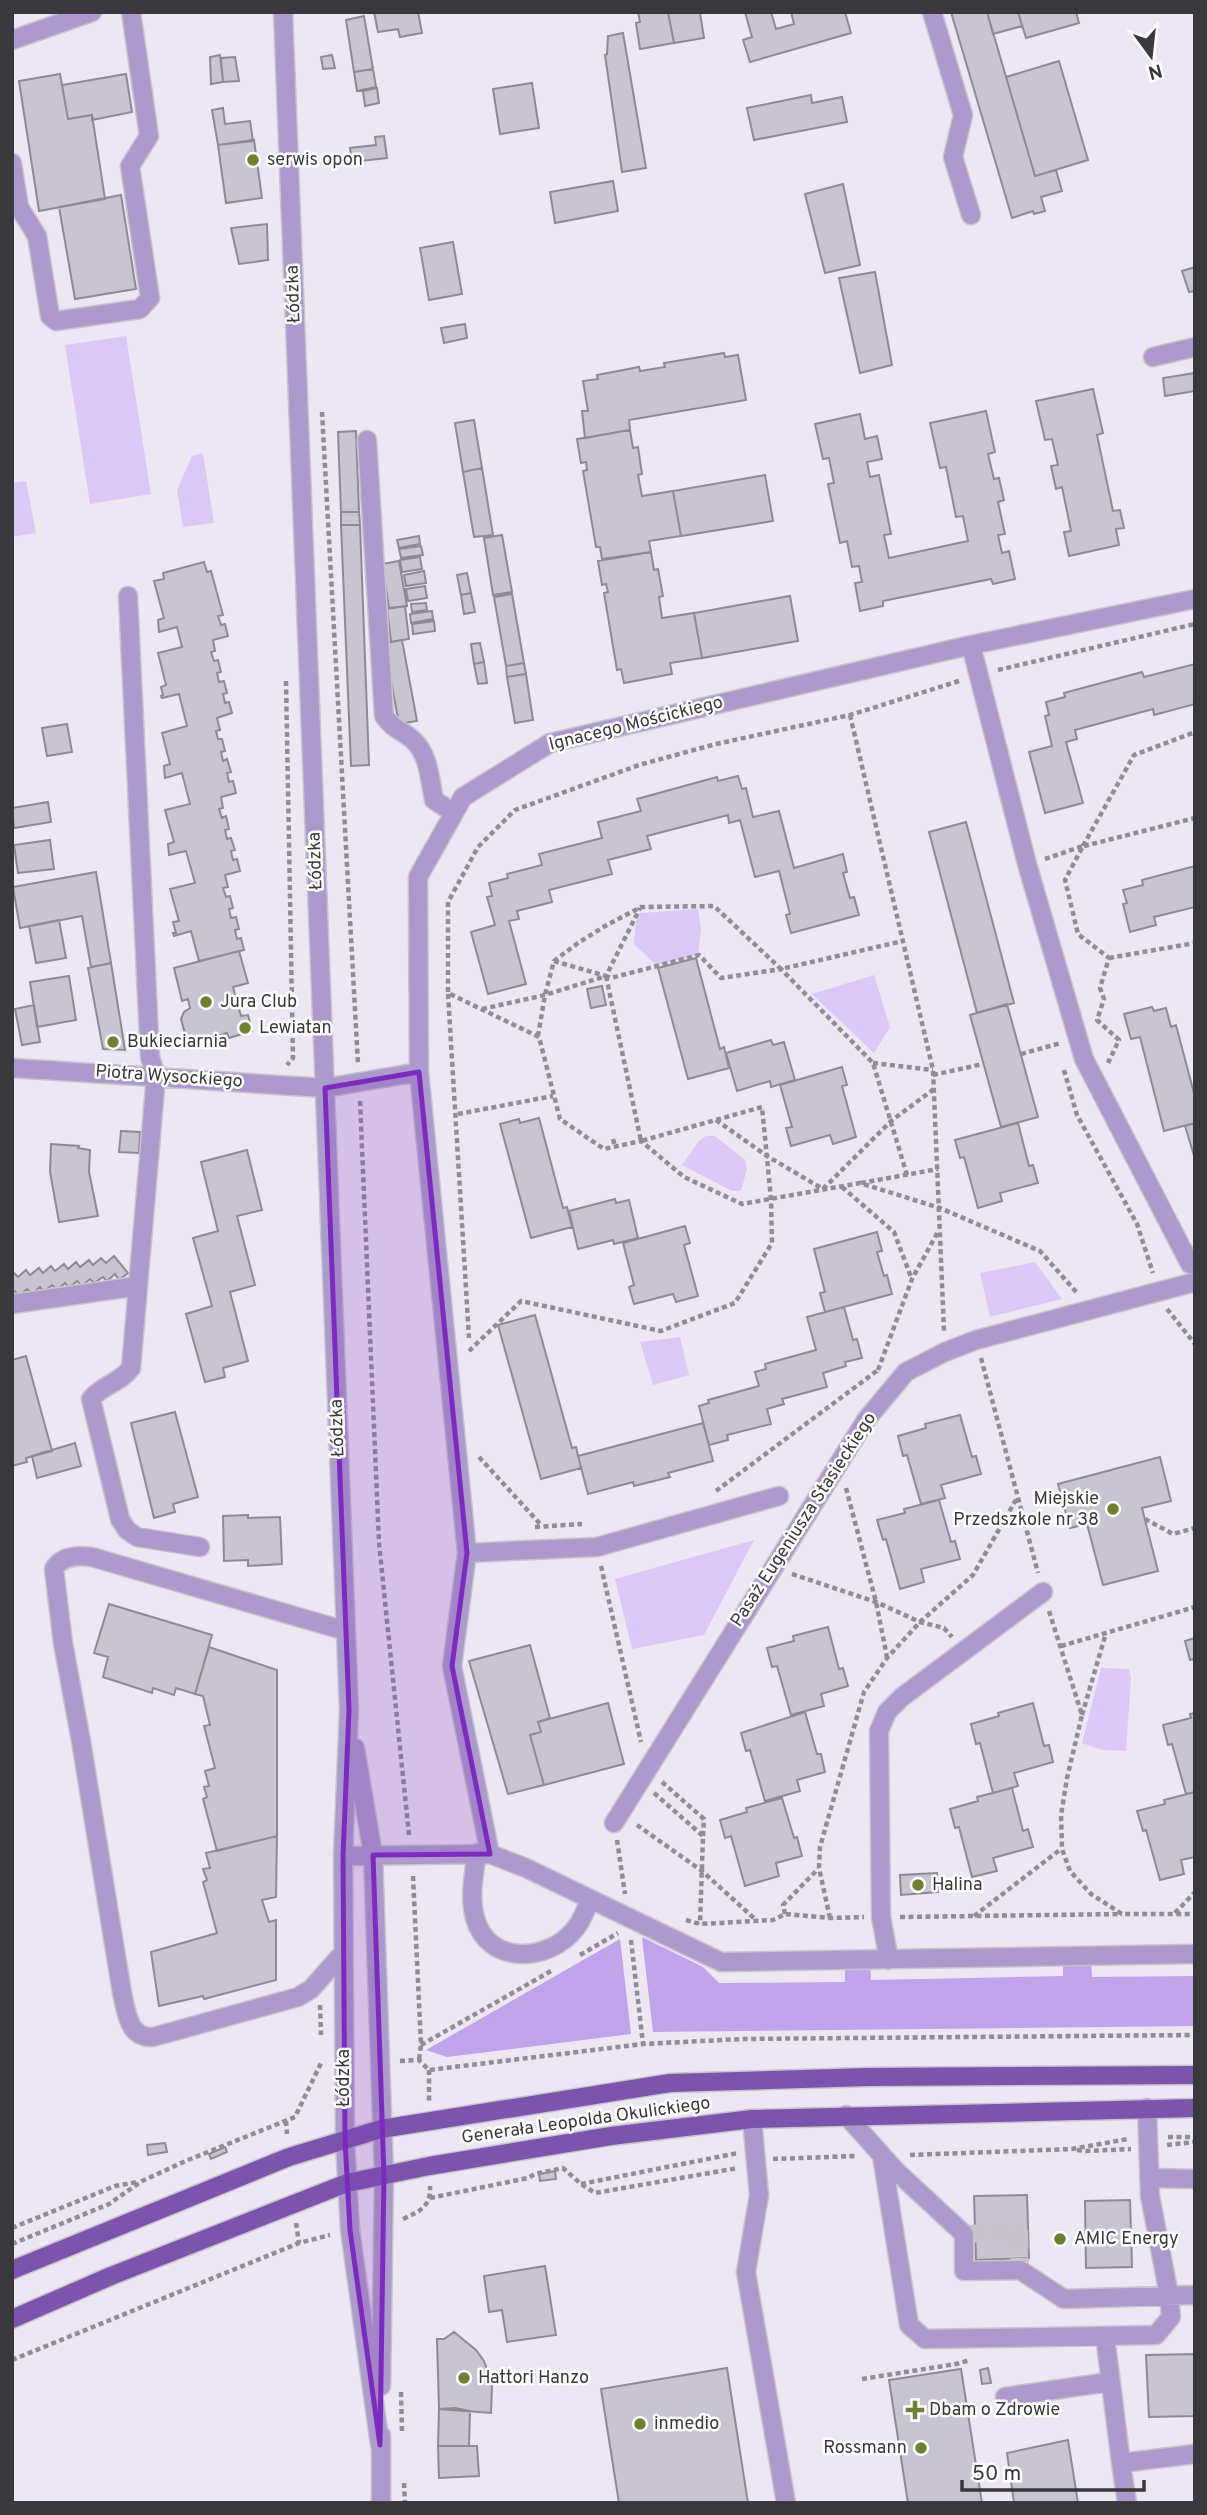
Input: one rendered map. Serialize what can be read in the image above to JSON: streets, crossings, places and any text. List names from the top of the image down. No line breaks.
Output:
{"streets":{"main road":["Generała Leopolda Okulickiego"],"street":["Łódzka","Ignacego Mościckiego","Piotra Wysockiego","Pasaż Eugeniusza Stasieckiego"]},"crossings":[["Łódzka","Piotra Wysockiego"],["Łódzka","Generała Leopolda Okulickiego"]],"places":{"other":["serwis opon","Jura Club","Lewiatan","Bukieciarnia","Miejskie Przedszkole nr 38","Halina","AMIC Energy","Hattori Hanzo","inmedio","Rossmann"],"health":["Dbam o Zdrowie"]},"scale_bar":"50 m","north":"bottom"}
